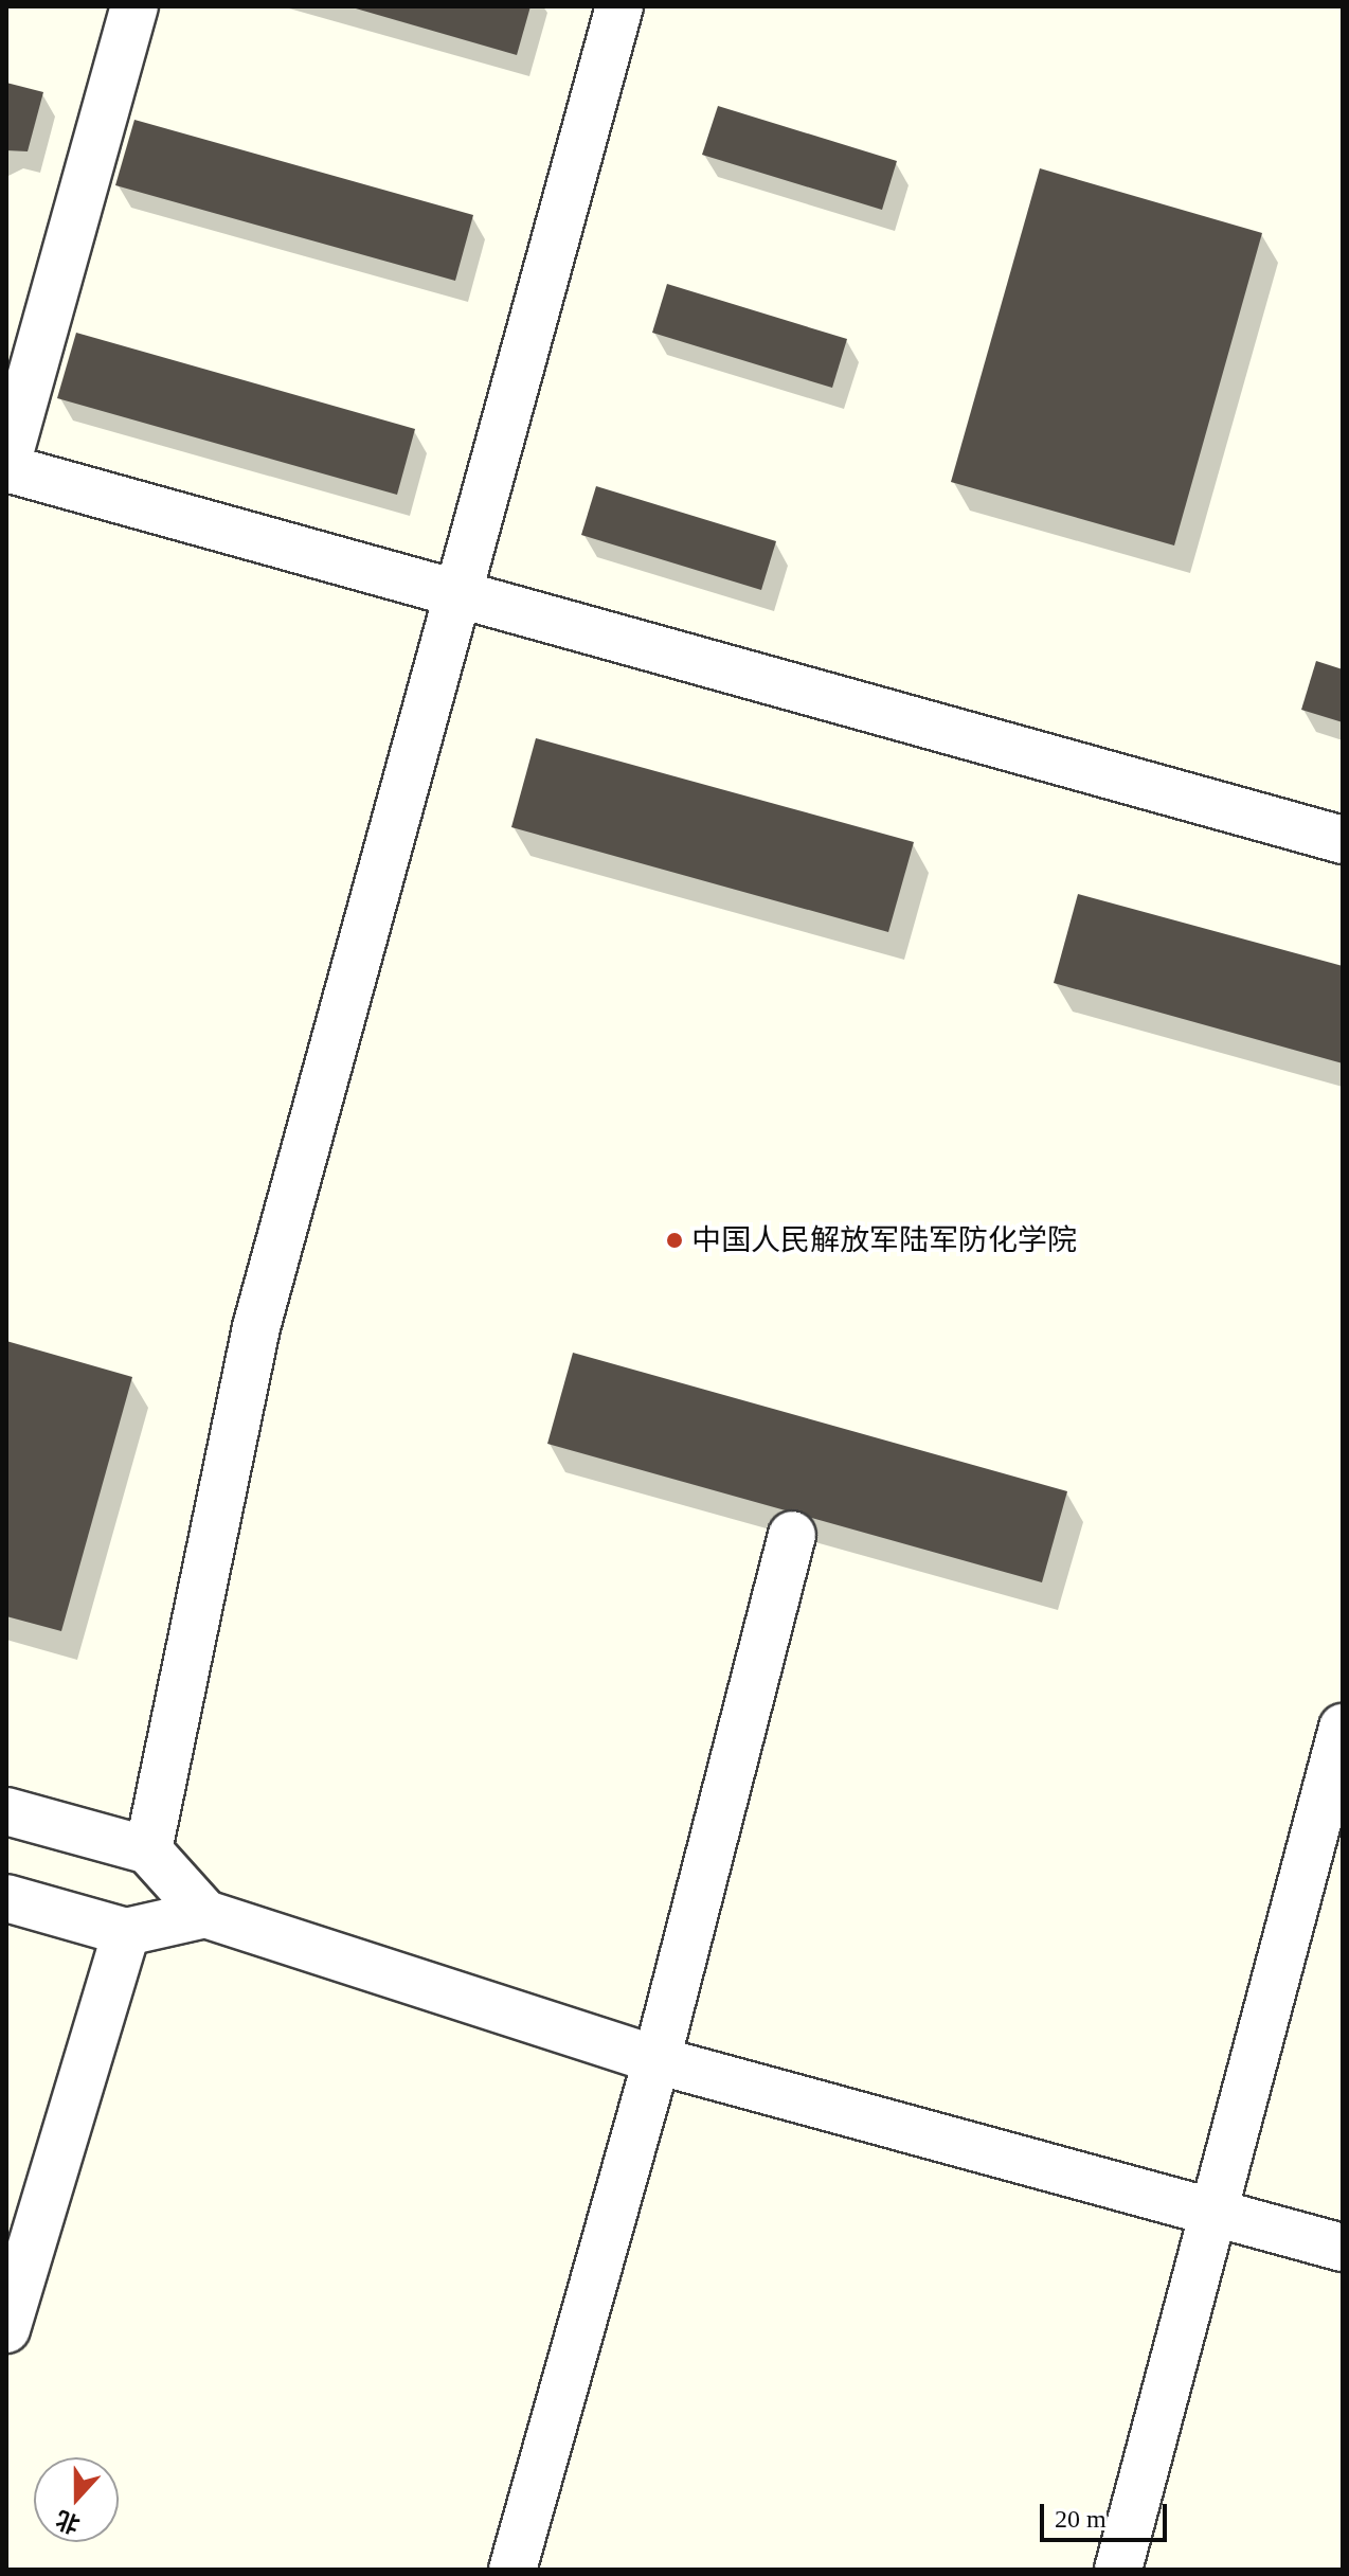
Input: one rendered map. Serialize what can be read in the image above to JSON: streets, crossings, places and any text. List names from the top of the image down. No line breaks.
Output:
{"places":["中国人民解放军陆军防化学院"],"scale_bar":"20 m","north":"bottom"}
